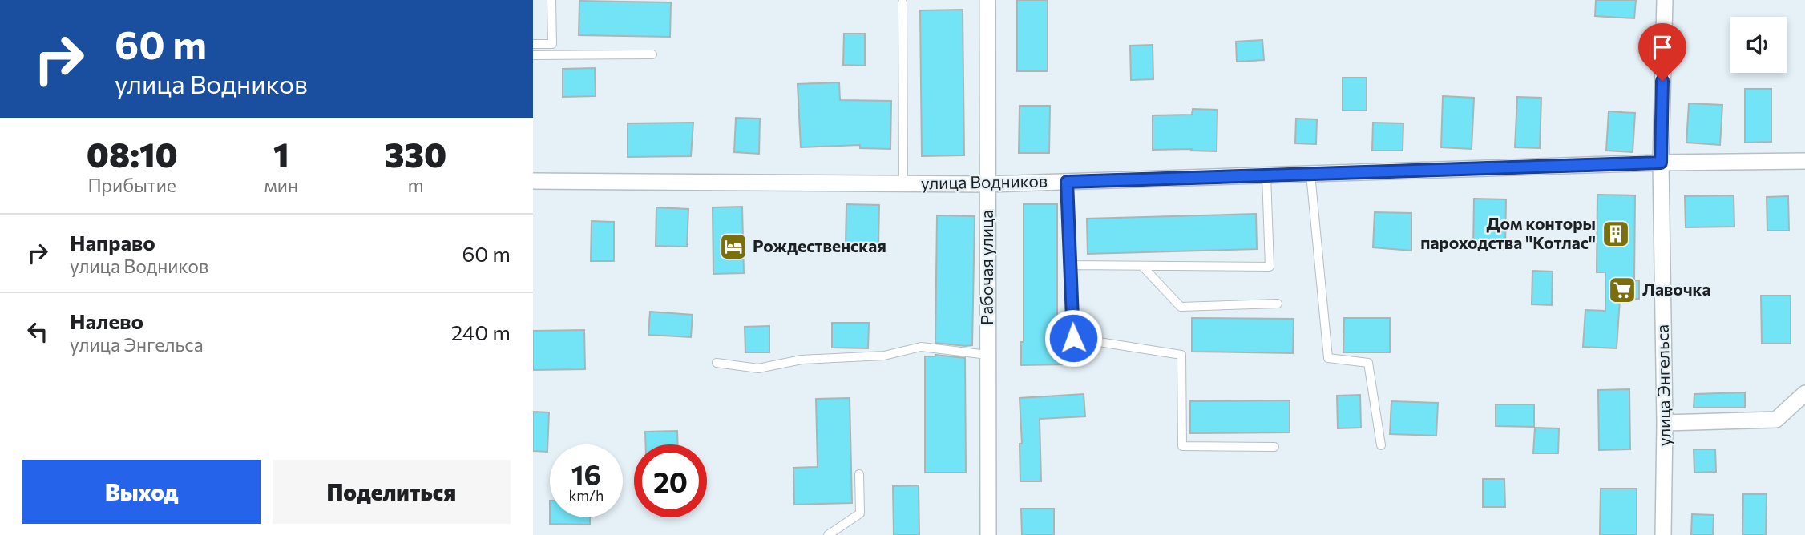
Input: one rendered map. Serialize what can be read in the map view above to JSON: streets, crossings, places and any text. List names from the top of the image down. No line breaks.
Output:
{"streets":{"street":["улица Водников","Рабочая улица","улица Энгельса"]},"crossings":[["улица Водников","Рабочая улица"],["улица Водников","улица Энгельса"]],"places":{"building":["Дом конторы пароходства \"Котлас\""],"hotel":["Рождественская"],"supermarket":["Лавочка"]},"page":{"turn":["60 m","улица Водников"],"eta":["08:10","Прибытие","1","мин","330","m"],"list":[{"name":"Направо","note":"улица Водников","value":"60 m"},{"name":"Налево","note":"улица Энгельса","value":"240 m"}],"speed":"16 km/h","limit":"20","buttons":["Выход","Поделиться"]}}
